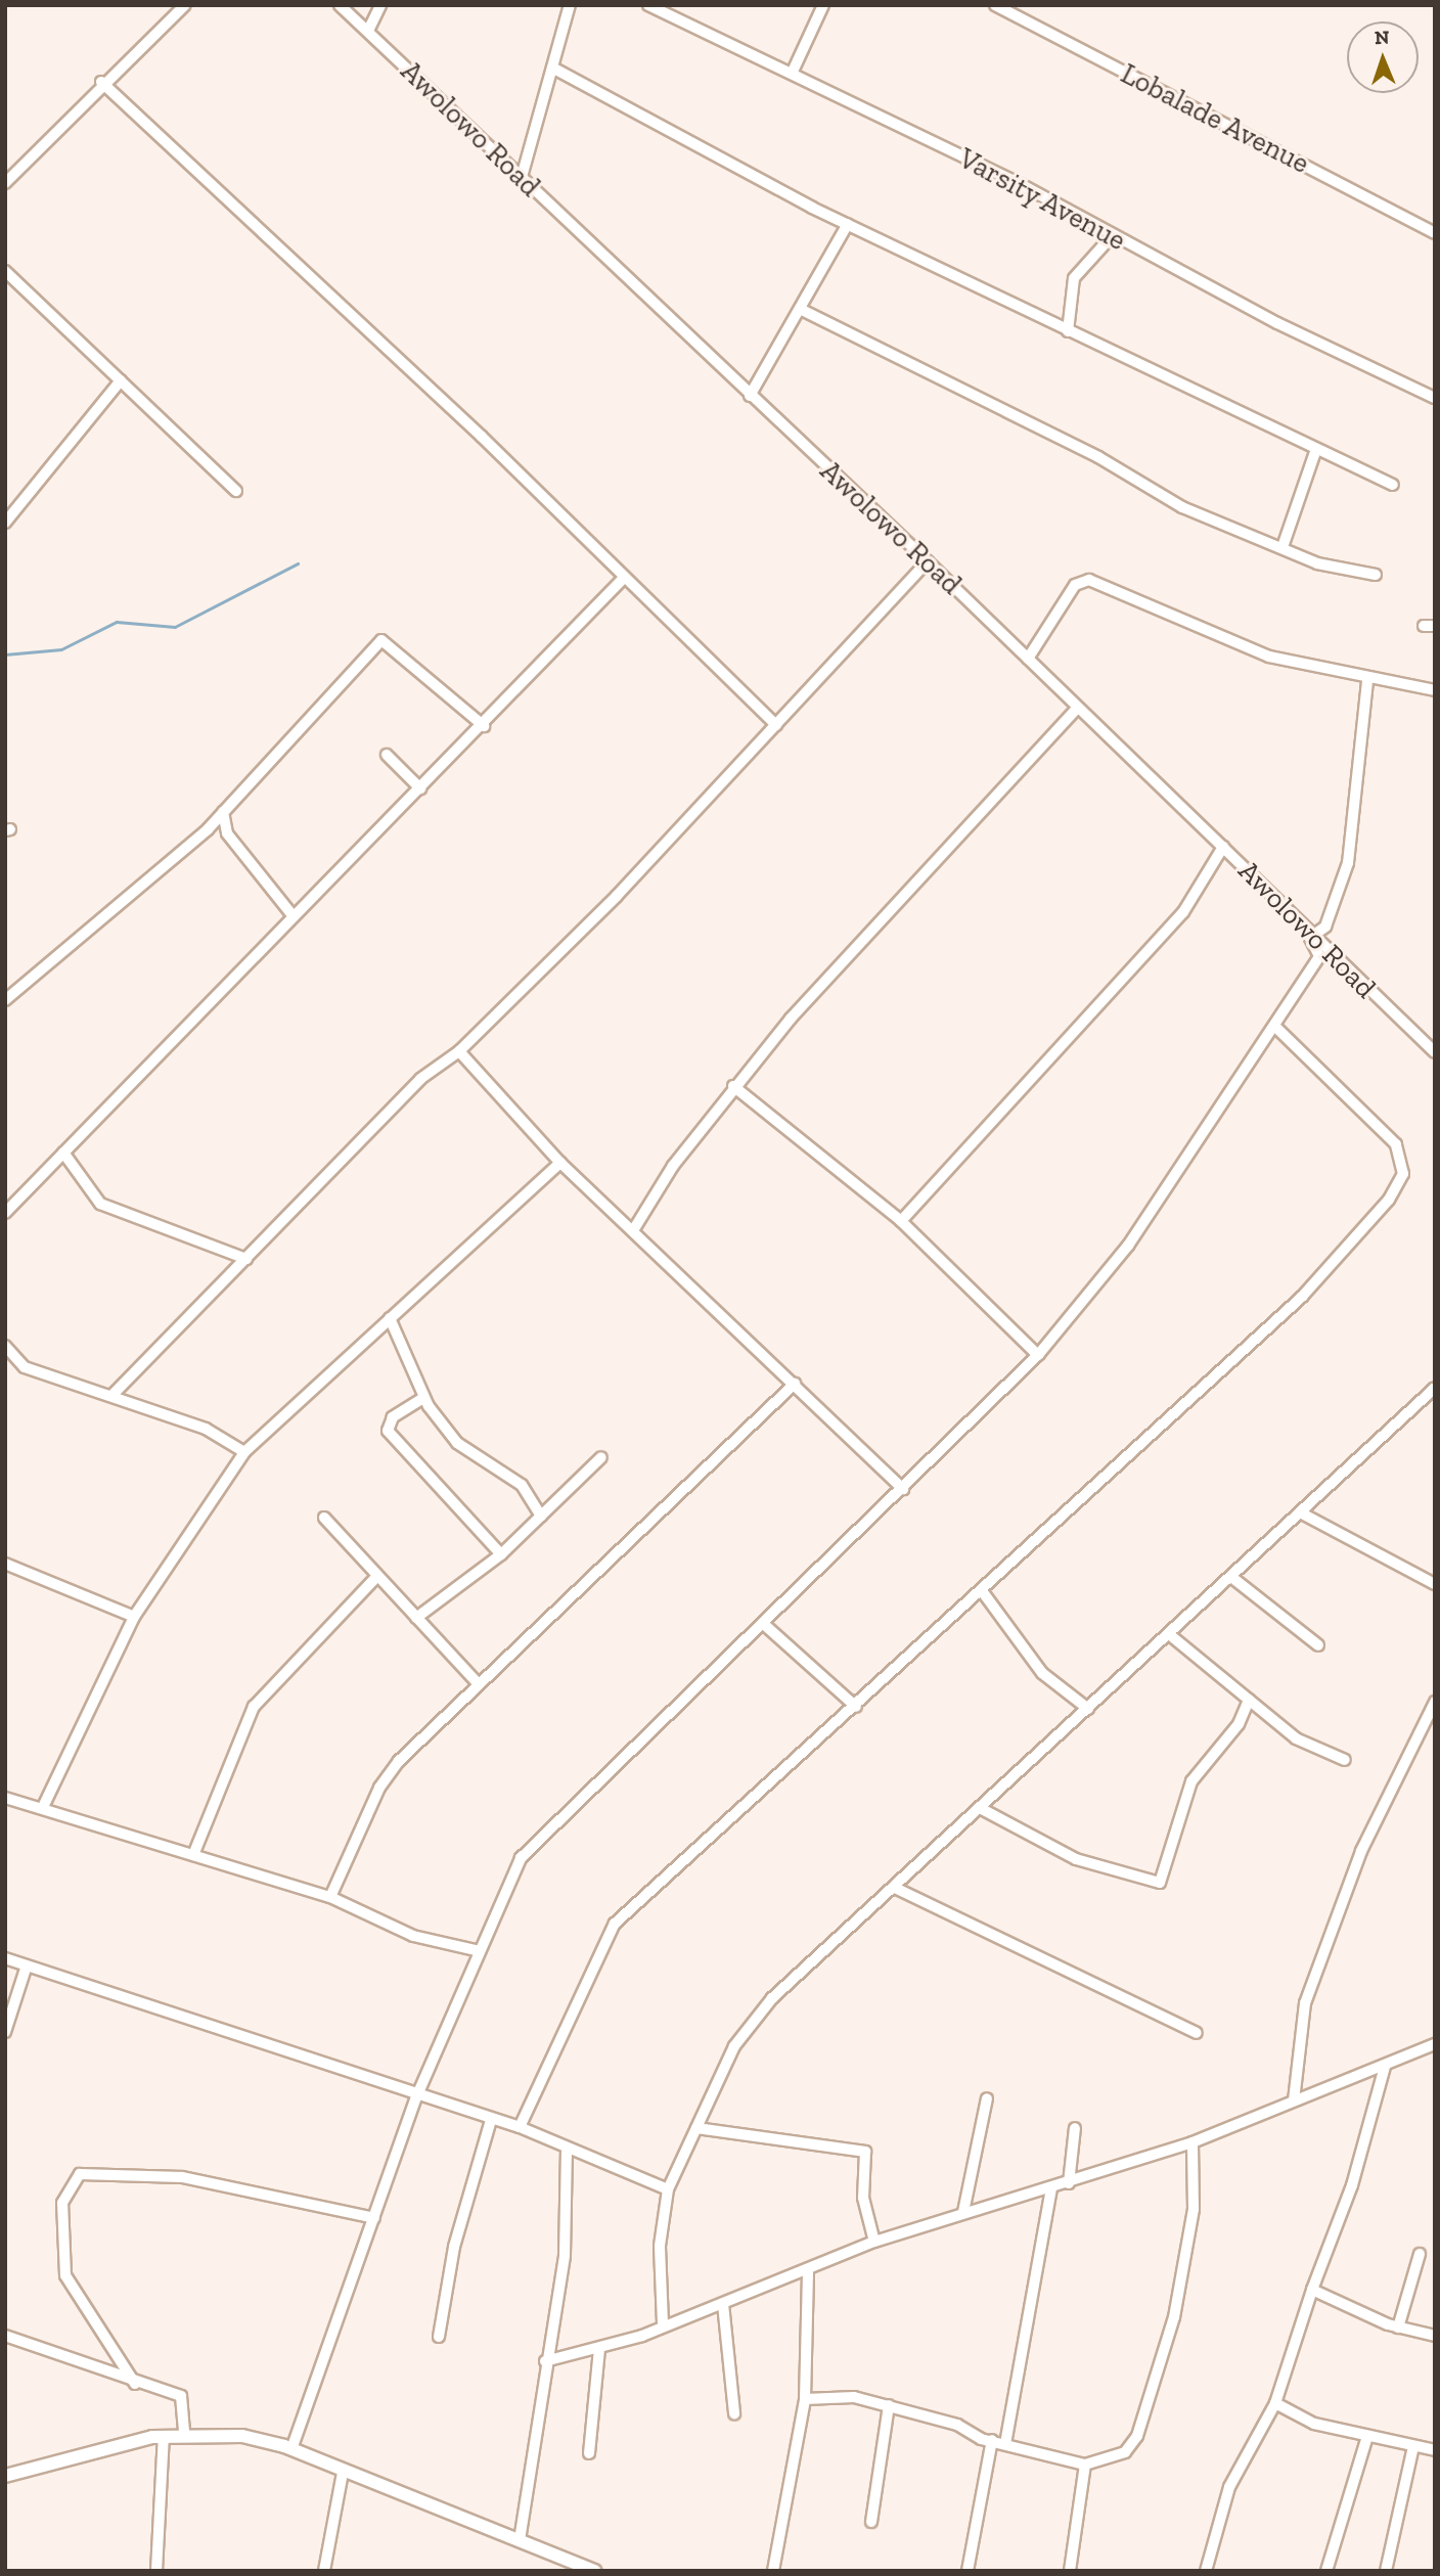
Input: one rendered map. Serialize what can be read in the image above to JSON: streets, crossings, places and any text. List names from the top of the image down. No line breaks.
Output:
{"streets":{"street":["Lobalade Avenue","Awolowo Road","Varsity Avenue"]},"north":"top"}
